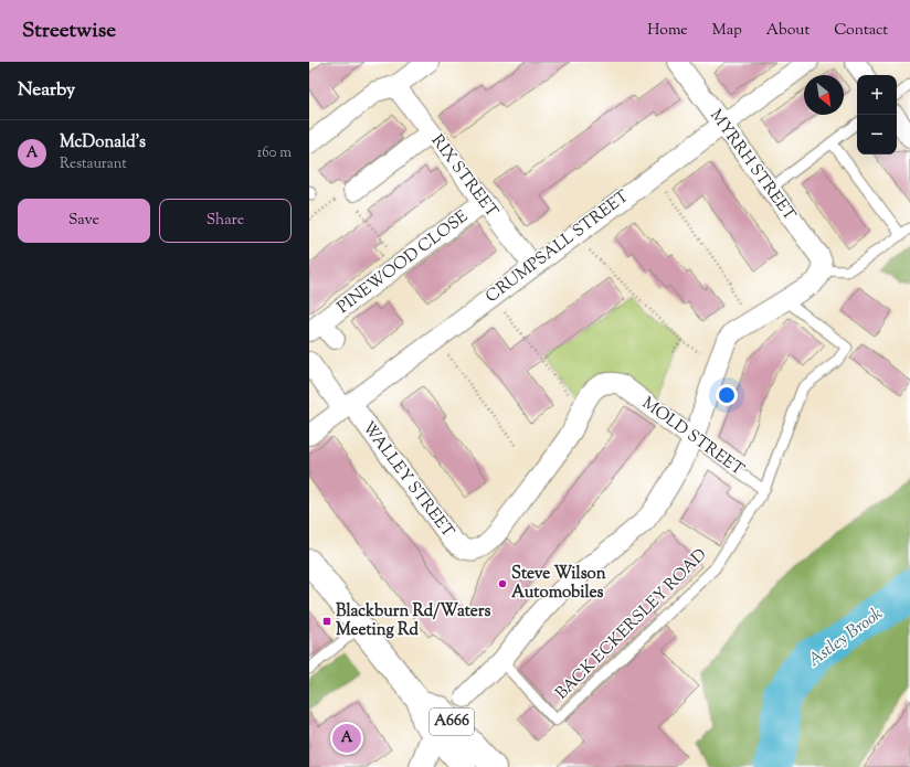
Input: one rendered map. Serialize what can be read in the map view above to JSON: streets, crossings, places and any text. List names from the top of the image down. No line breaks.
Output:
{"streets":{"main road":["A666"],"street":["MYRRH STREET","RIX STREET","CRUMPSALL STREET","PINEWOOD CLOSE","MOLD STREET","WALLEY STREET"],"lane":["BACK ECKERSLEY ROAD"]},"crossings":[["MYRRH STREET","CRUMPSALL STREET"],["RIX STREET","CRUMPSALL STREET"],["RIX STREET","PINEWOOD CLOSE"],["CRUMPSALL STREET","WALLEY STREET"],["MOLD STREET","WALLEY STREET"],["MOLD STREET","BACK ECKERSLEY ROAD"]],"water":["Astley Brook"],"places":{"other":["Steve Wilson Automobiles"],"transit":["Blackburn Rd/Waters Meeting Rd"]},"north":"bottom right","page":{"header":"Streetwise","nav":["Home","Map","About","Contact"],"heading":"Nearby","map_buttons":["+","−"],"list":[{"mark":"A","name":"McDonald's","note":"Restaurant","value":"160 m"}],"buttons":["Save","Share"],"pins":"A"}}
